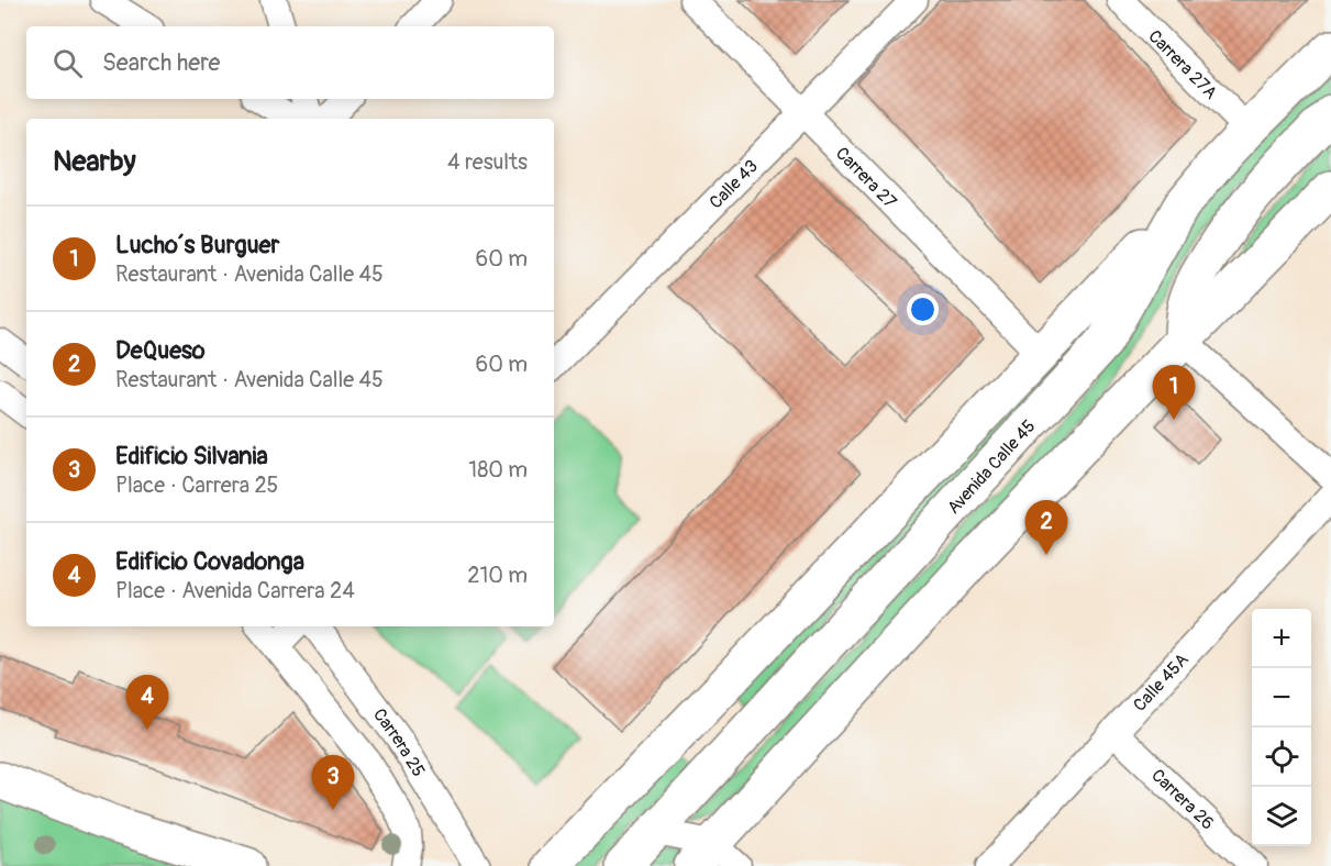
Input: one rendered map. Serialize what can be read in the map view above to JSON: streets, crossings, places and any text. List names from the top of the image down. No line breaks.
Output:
{"streets":{"main road":["Avenida Calle 45"],"street":["Carrera 27A","Carrera 27","Calle 43","Calle 45A","Carrera 25","Carrera 26"]},"crossings":[["Carrera 27A","Avenida Calle 45"],["Carrera 27","Calle 43"],["Calle 45A","Carrera 26"]],"page":{"search":"Search here","heading":["Nearby","4 results"],"list":[{"mark":"1","name":"Lucho´s Burguer","note":"Restaurant · Avenida Calle 45","value":"60 m"},{"mark":"2","name":"DeQueso","note":"Restaurant · Avenida Calle 45","value":"60 m"},{"mark":"3","name":"Edificio Silvania","note":"Place · Carrera 25","value":"180 m"},{"mark":"4","name":"Edificio Covadonga","note":"Place · Avenida Carrera 24","value":"210 m"}],"pins":["1","2","4","3"],"map_buttons":["+","−"]}}
